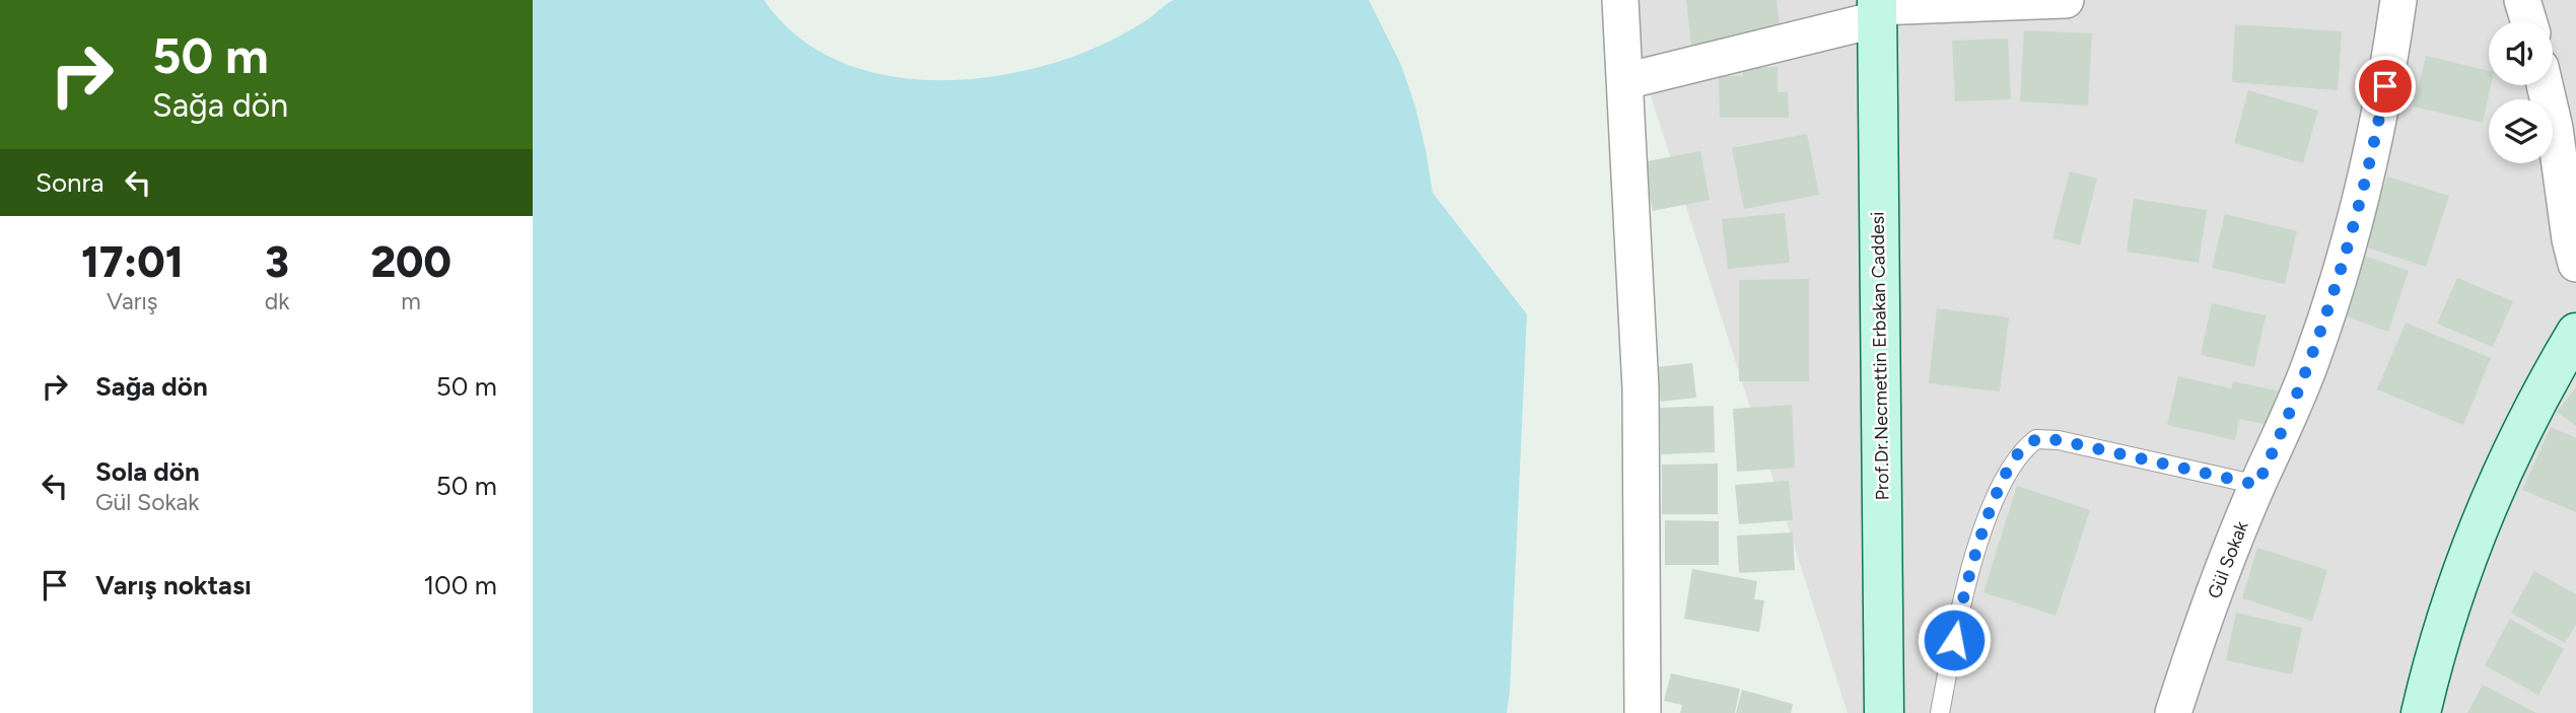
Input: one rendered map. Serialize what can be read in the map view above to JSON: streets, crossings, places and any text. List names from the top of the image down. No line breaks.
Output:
{"streets":{"main road":["Prof.Dr.Necmettin Erbakan Caddesi"],"street":["Gül Sokak"]},"page":{"turn":["50 m","Sağa dön"],"then":"Sonra","eta":["17:01","Varış","3","dk","200","m"],"list":[{"name":"Sağa dön","value":"50 m"},{"name":"Sola dön","note":"Gül Sokak","value":"50 m"},{"name":"Varış noktası","value":"100 m"}]}}
